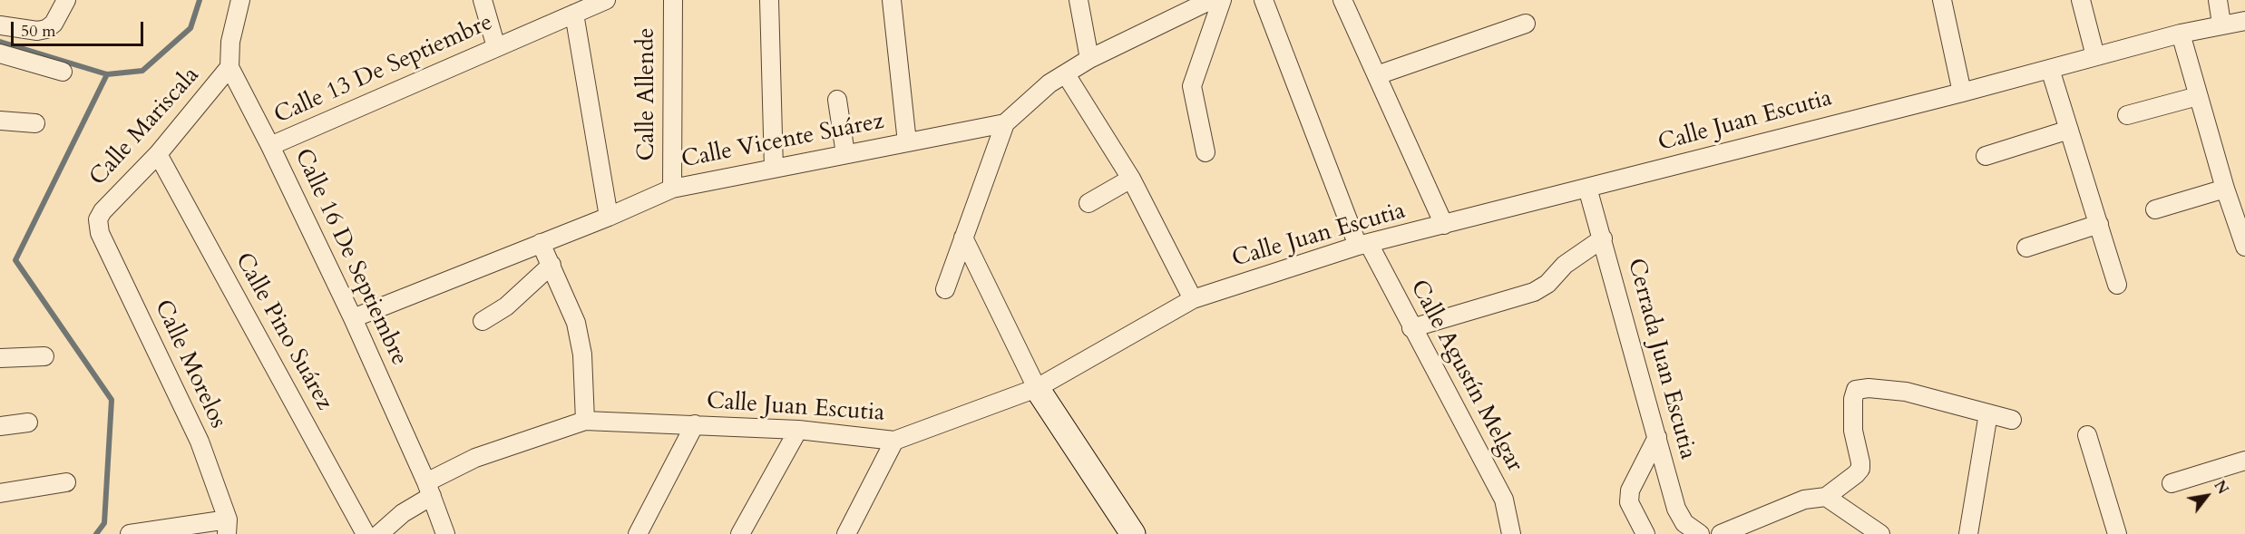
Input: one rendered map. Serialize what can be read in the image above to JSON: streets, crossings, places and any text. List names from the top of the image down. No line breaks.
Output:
{"streets":{"street":["Calle 13 De Septiembre","Calle Allende","Calle Juan Escutia","Calle Mariscala","Calle Vicente Suárez","Calle 16 De Septiembre","Calle Pino Suárez","Cerrada Juan Escutia","Calle Morelos","Calle Agustín Melgar"]},"crossings":[["Calle 13 De Septiembre","Calle 16 De Septiembre"],["Calle Allende","Calle Vicente Suárez"],["Calle Juan Escutia","Calle 16 De Septiembre"],["Calle Juan Escutia","Cerrada Juan Escutia"],["Calle Juan Escutia","Calle Agustín Melgar"],["Calle Mariscala","Calle 16 De Septiembre"],["Calle Mariscala","Calle Pino Suárez"],["Calle Mariscala","Calle Morelos"],["Calle Vicente Suárez","Calle 16 De Septiembre"]],"scale_bar":"50 m","north":"top right"}
